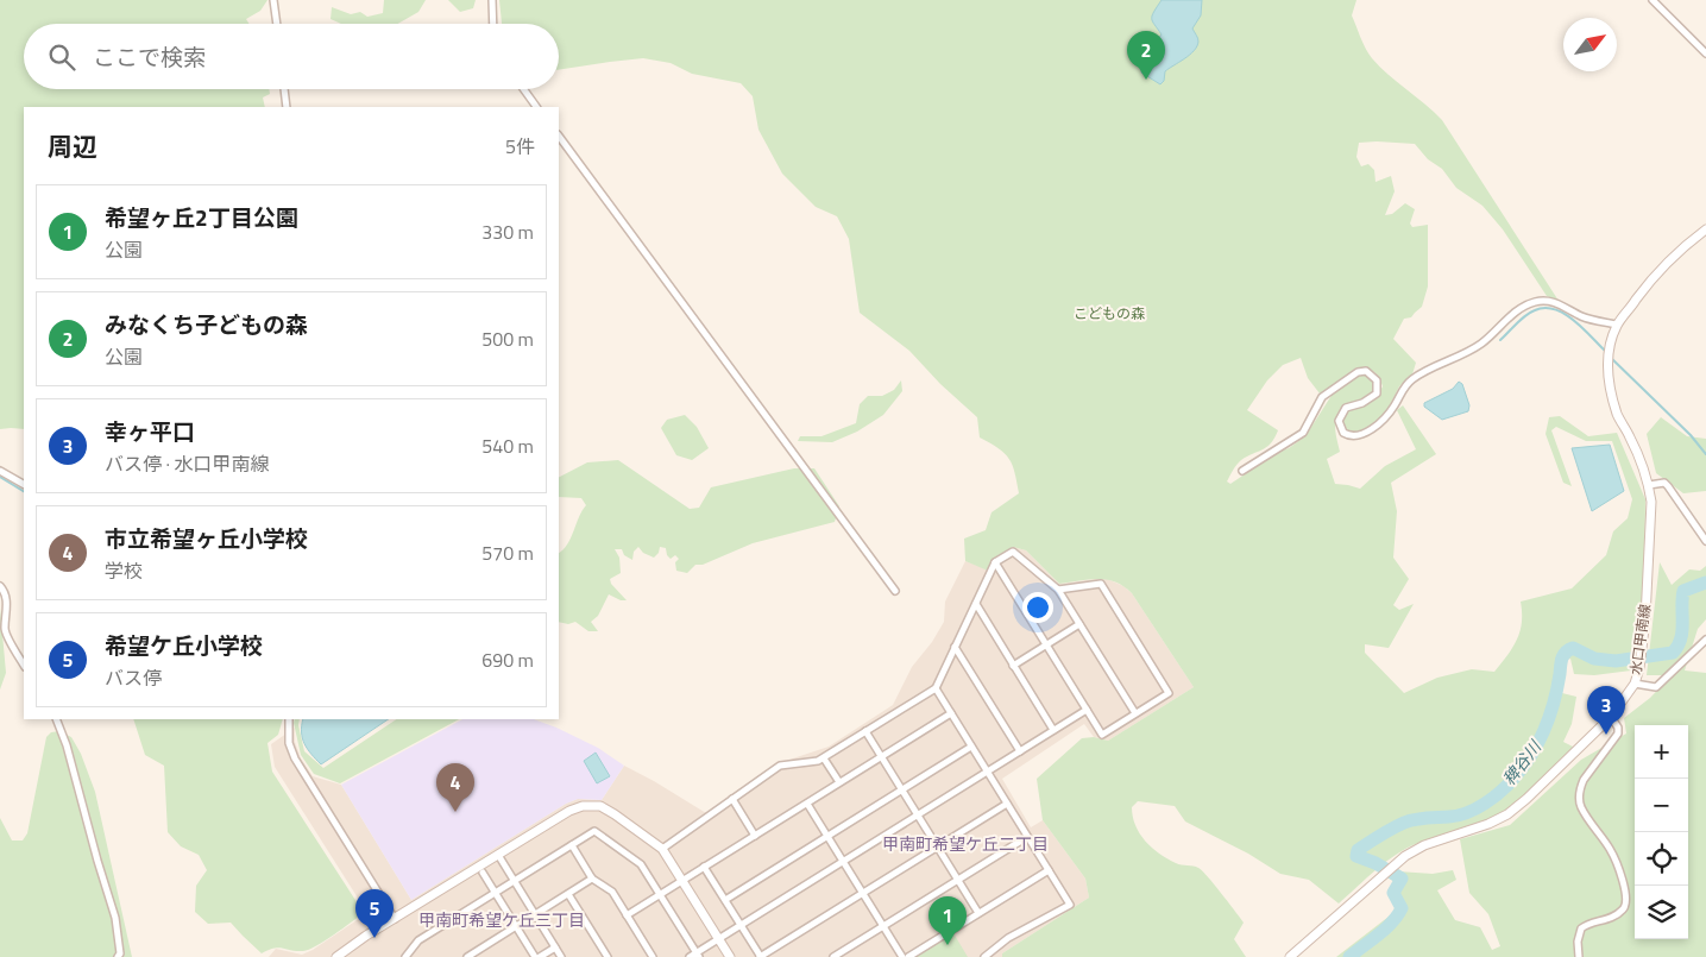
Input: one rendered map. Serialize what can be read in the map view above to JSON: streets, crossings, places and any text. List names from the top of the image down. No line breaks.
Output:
{"streets":{"main road":["水口甲南線"]},"districts":["甲南町希望ケ丘二丁目","甲南町希望ケ丘三丁目"],"water":["稗谷川"],"parks":["こどもの森"],"north":"top right","page":{"search":"ここで検索","pins":["2","3","4","5","1"],"heading":["周辺","5件"],"list":[{"mark":"1","name":"希望ヶ丘2丁目公園","note":"公園","value":"330 m"},{"mark":"2","name":"みなくち子どもの森","note":"公園","value":"500 m"},{"mark":"3","name":"幸ヶ平口","note":"バス停 · 水口甲南線","value":"540 m"},{"mark":"4","name":"市立希望ヶ丘小学校","note":"学校","value":"570 m"},{"mark":"5","name":"希望ケ丘小学校","note":"バス停","value":"690 m"}],"map_buttons":["+","−"]}}
